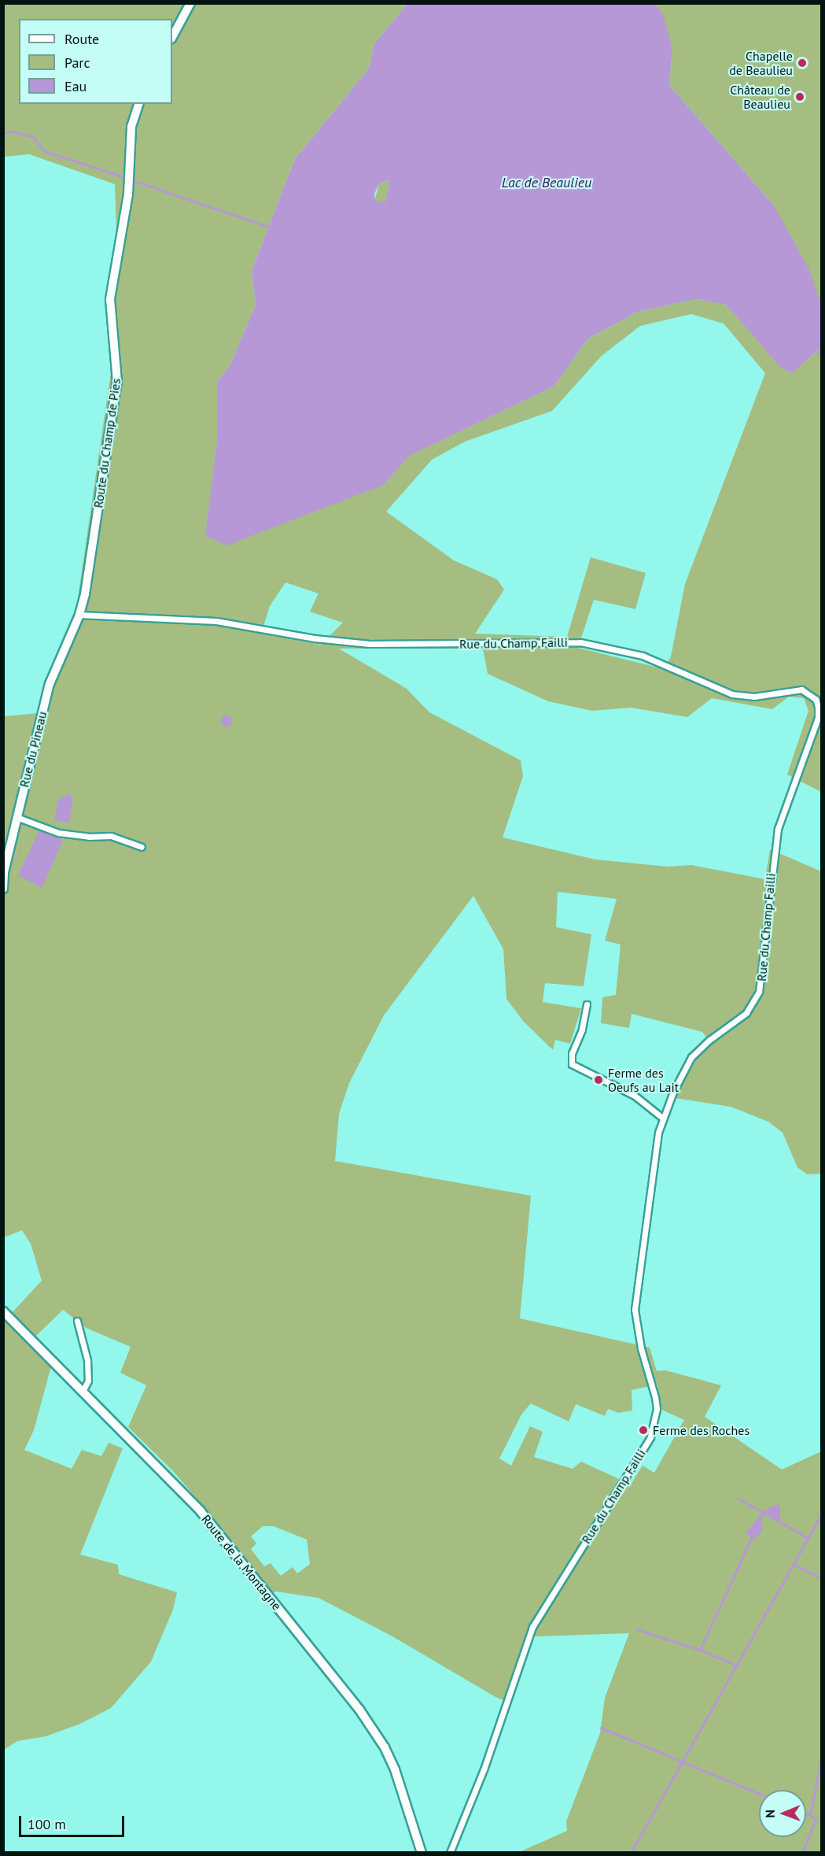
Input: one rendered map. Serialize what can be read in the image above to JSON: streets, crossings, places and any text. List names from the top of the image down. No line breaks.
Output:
{"streets":{"street":["Route du Champ de Pies","Rue du Champ Failli","Rue du Pineau","Route de la Montagne"]},"crossings":[["Route du Champ de Pies","Rue du Champ Failli"],["Route du Champ de Pies","Rue du Pineau"],["Rue du Champ Failli","Rue du Pineau"]],"water":["Lac de Beaulieu"],"places":["Chapelle de Beaulieu","Château de Beaulieu","Ferme des Oeufs au Lait","Ferme des Roches"],"legend":["Route","Parc","Eau"],"scale_bar":"100 m","north":"left"}
